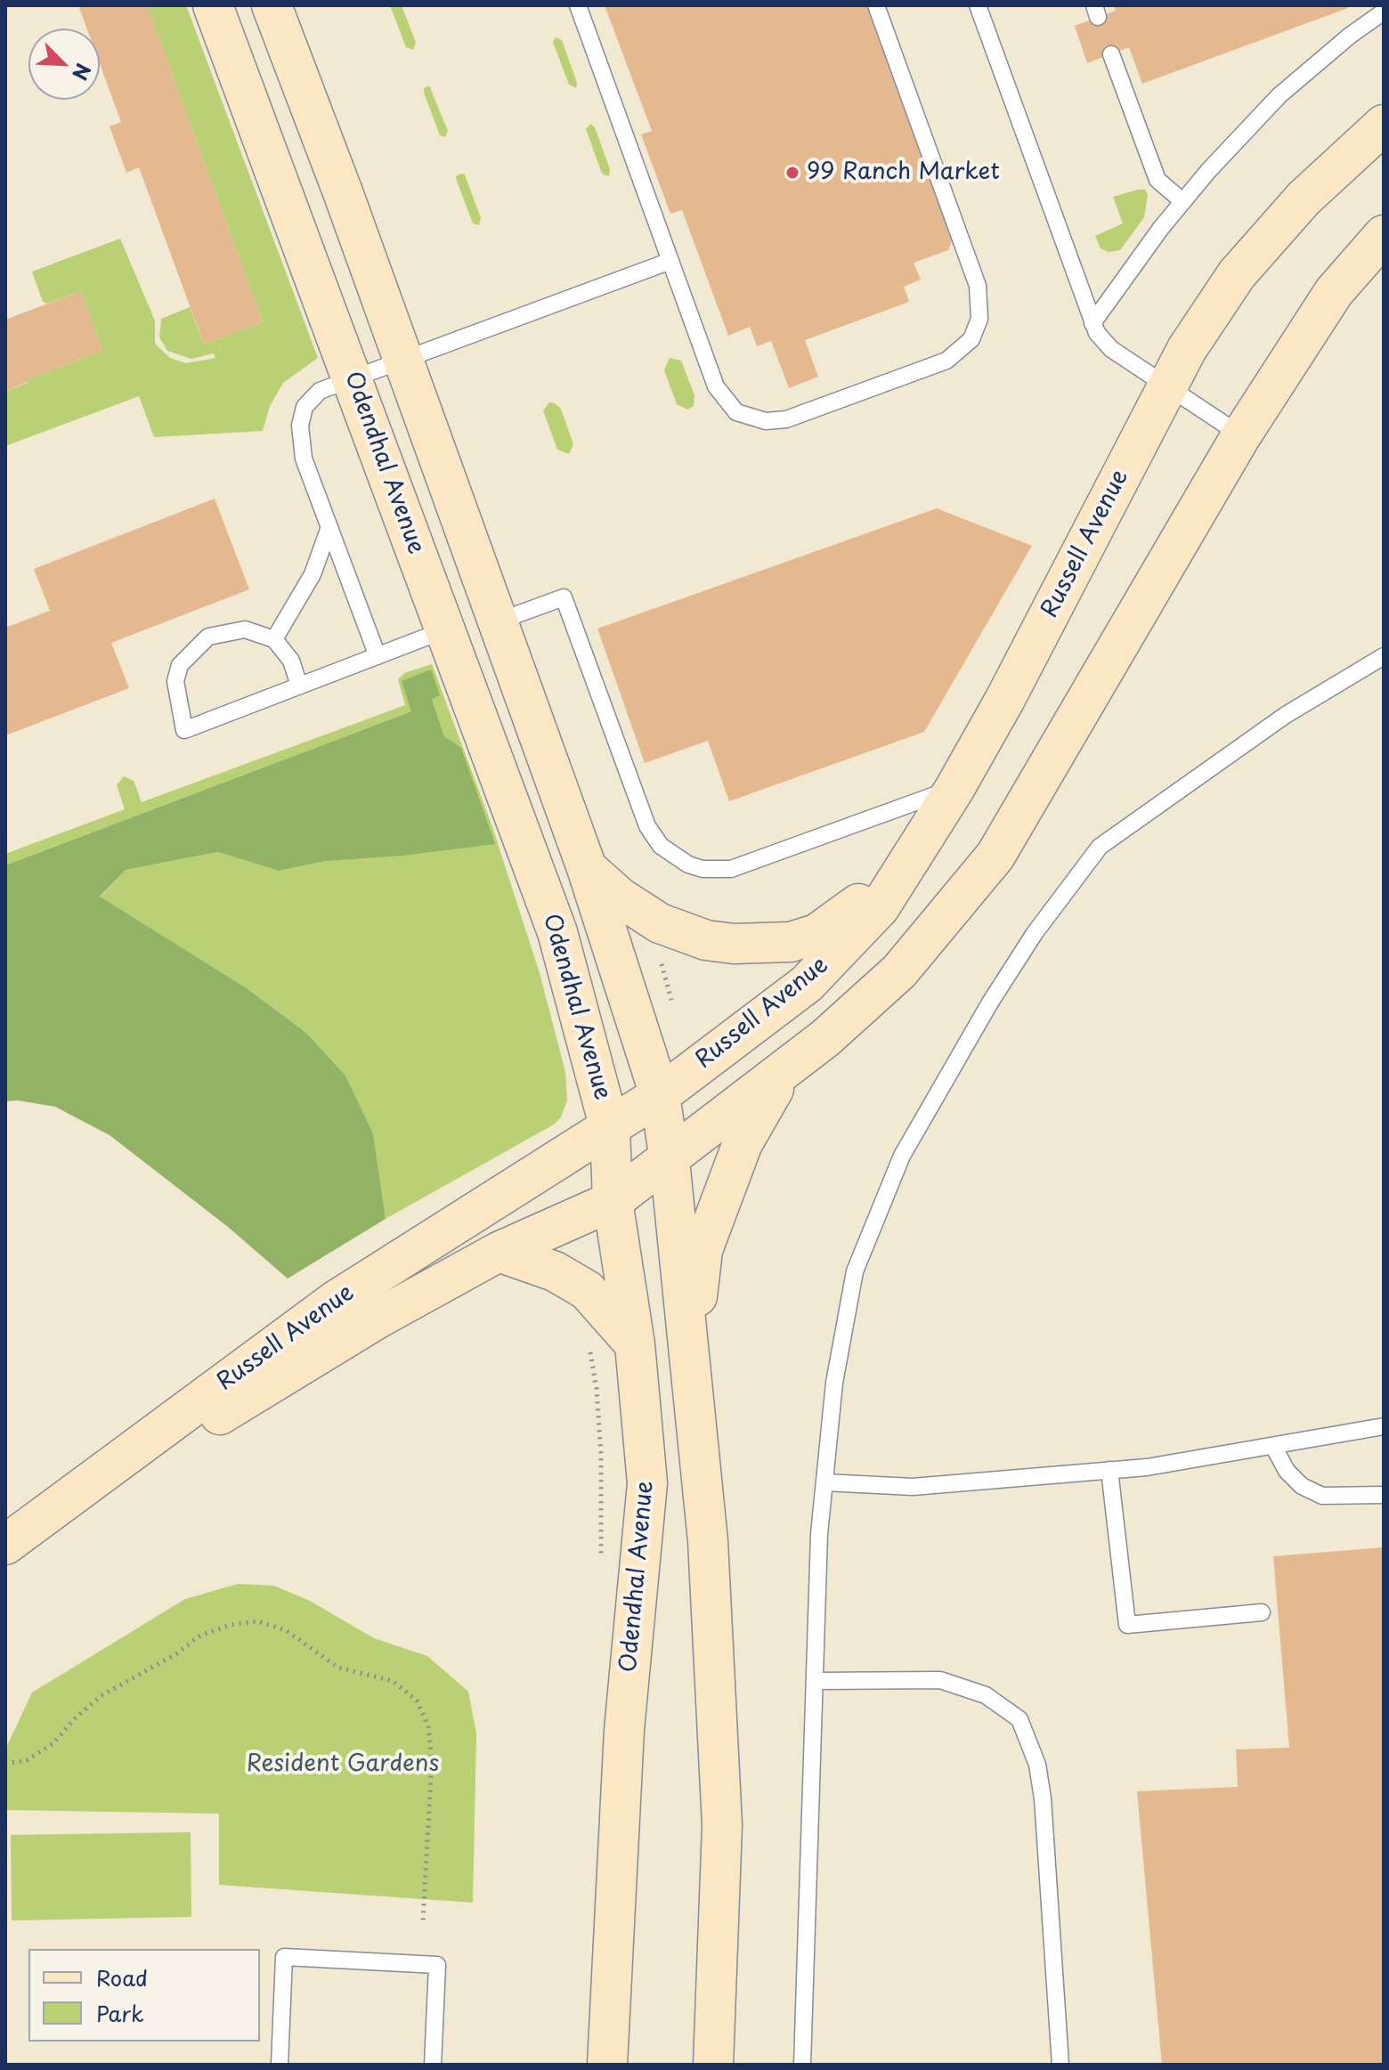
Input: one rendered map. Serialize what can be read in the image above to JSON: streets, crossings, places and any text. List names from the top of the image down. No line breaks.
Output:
{"streets":{"street":["Odendhal Avenue","Russell Avenue"]},"crossings":[["Odendhal Avenue","Russell Avenue"]],"parks":["Resident Gardens"],"places":["99 Ranch Market"],"legend":["Road","Park"],"north":"bottom right"}
